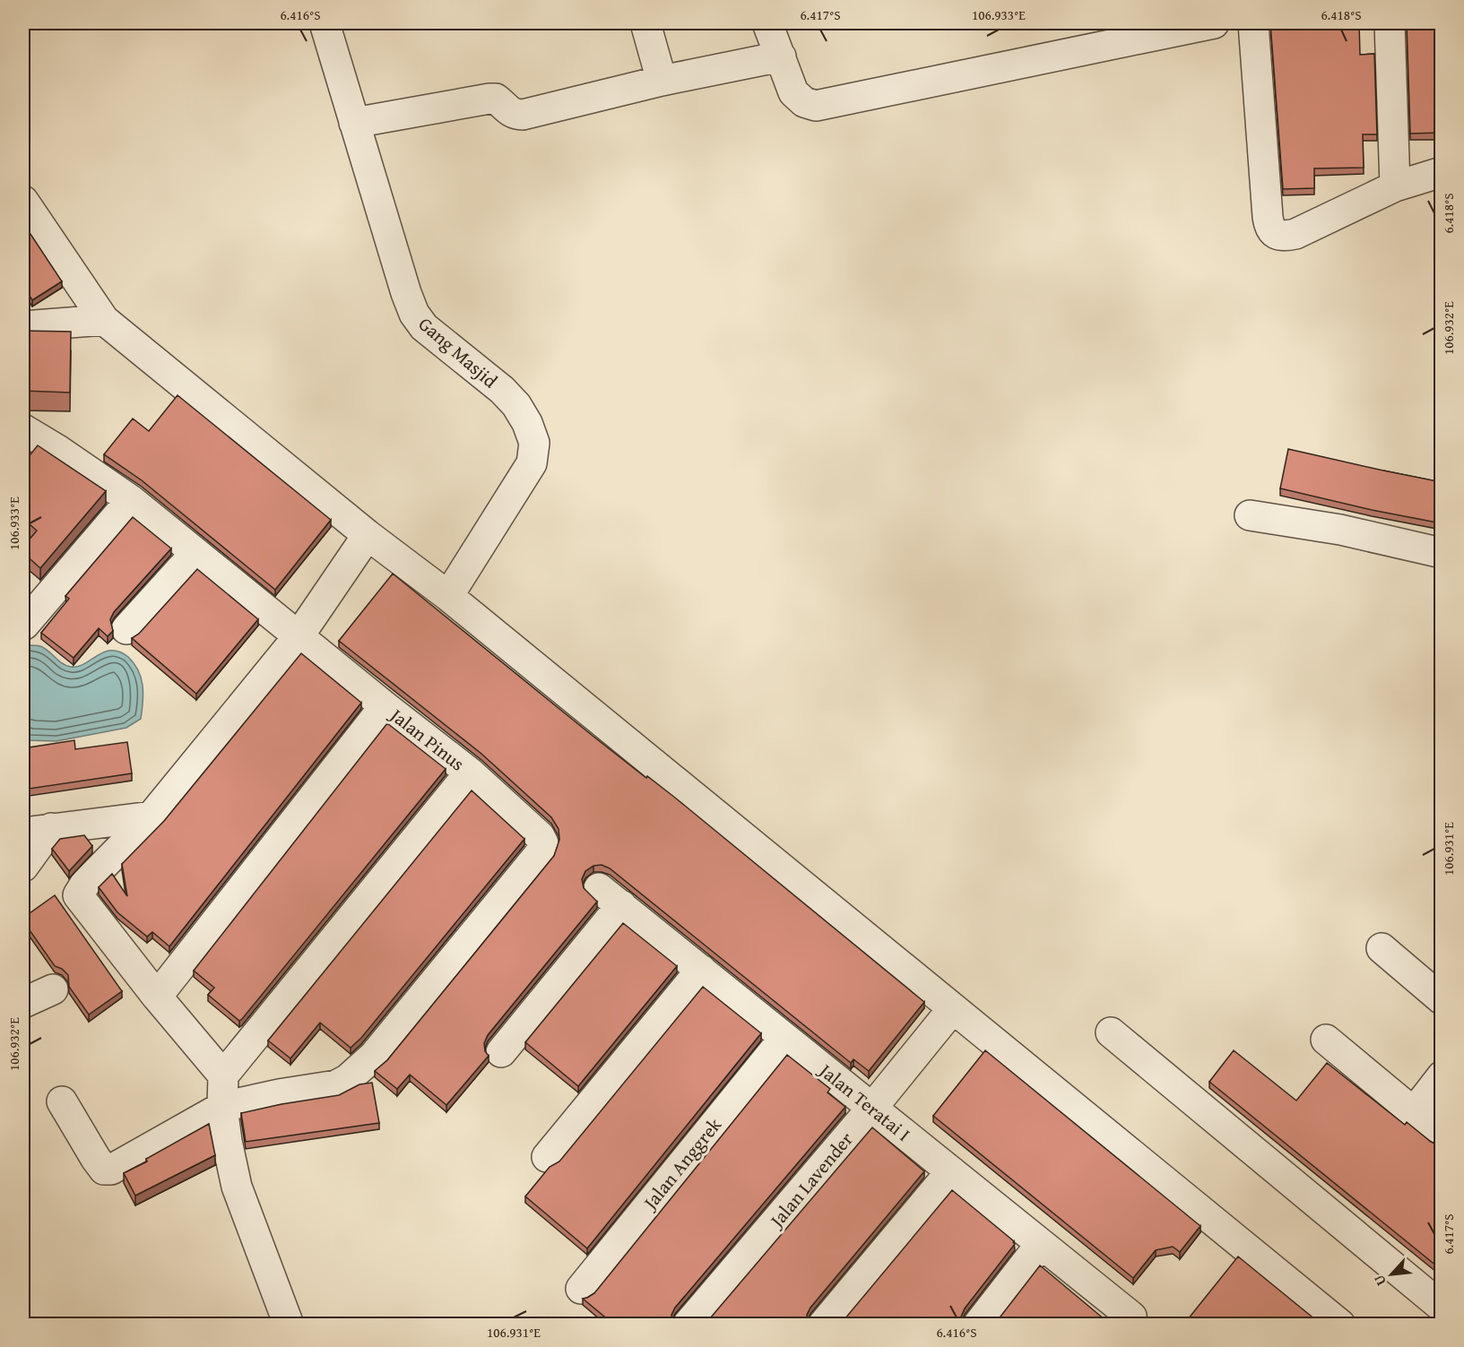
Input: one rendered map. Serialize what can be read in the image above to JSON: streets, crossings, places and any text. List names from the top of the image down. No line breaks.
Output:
{"streets":{"street":["Gang Masjid","Jalan Pinus","Jalan Teratai I","Jalan Anggrek","Jalan Lavender"]},"crossings":[["Jalan Teratai I","Jalan Anggrek"],["Jalan Teratai I","Jalan Lavender"]],"north":"bottom left","coordinates":["6.416°S","6.417°S","106.933°E","6.418°S","106.932°E","106.931°E"]}
